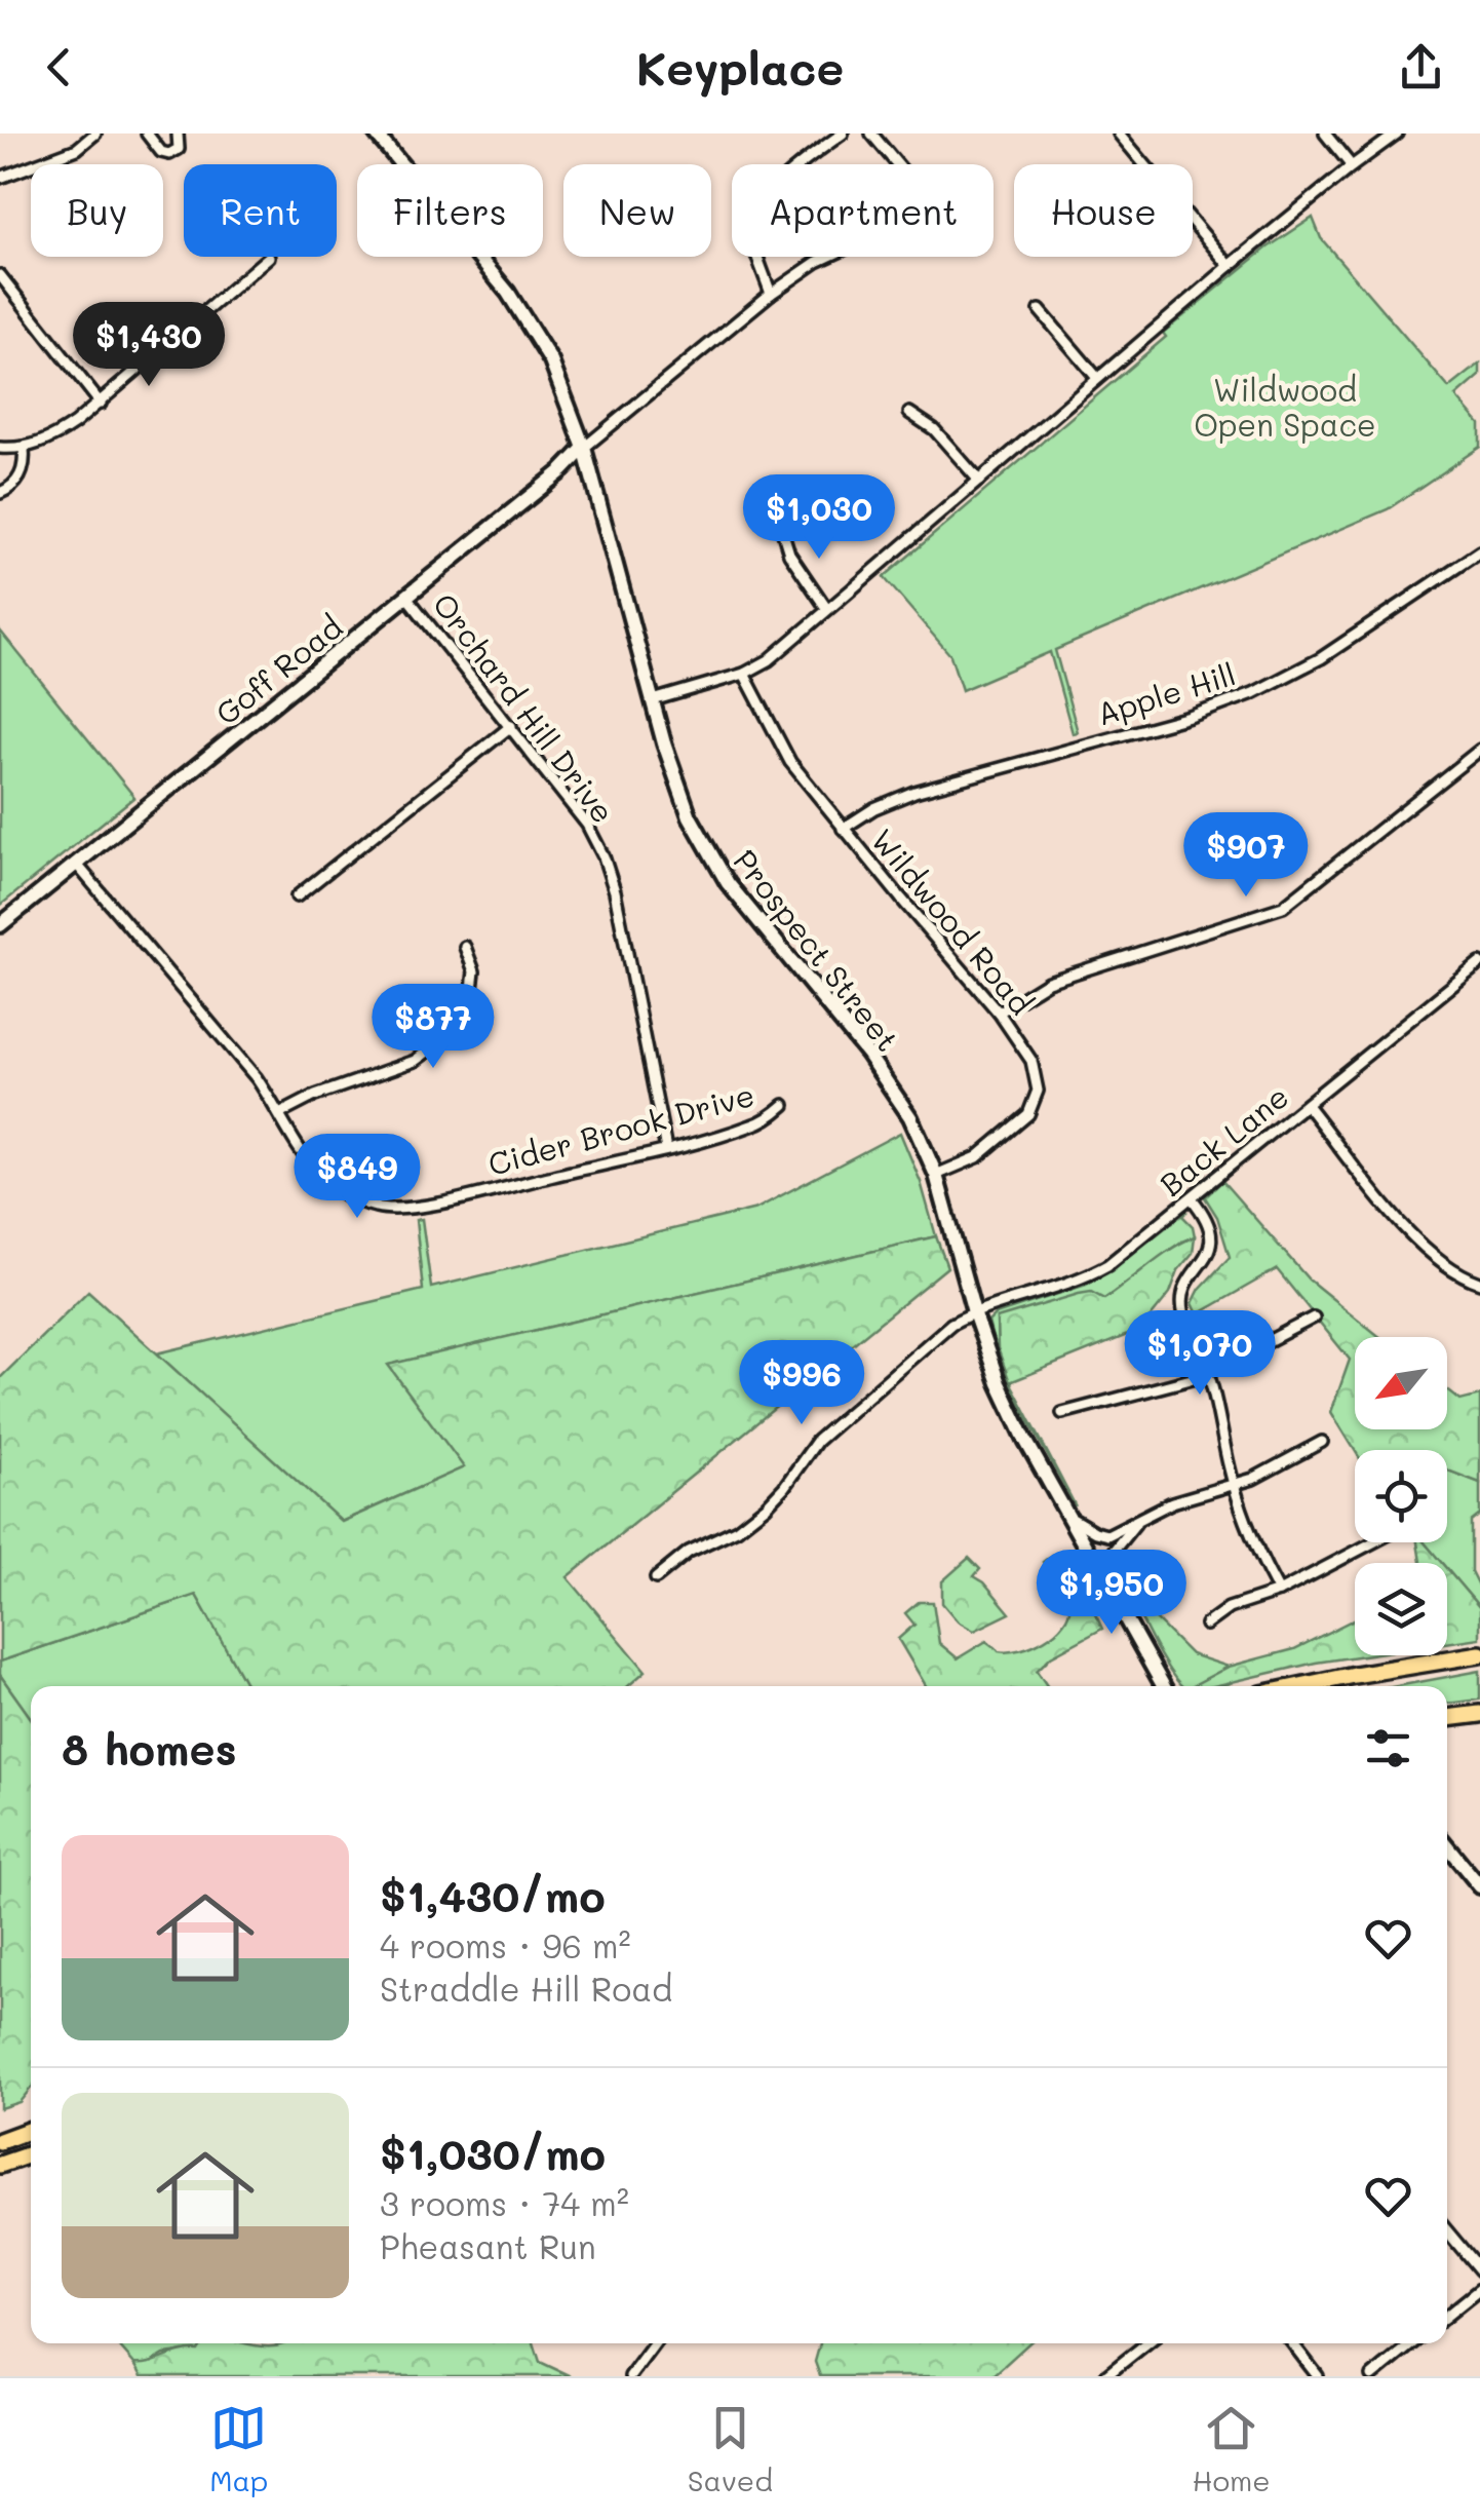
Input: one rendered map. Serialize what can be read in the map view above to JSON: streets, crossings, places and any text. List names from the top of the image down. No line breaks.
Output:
{"streets":{"main road":["Goff Road","Prospect Street"],"street":["Apple Hill","Orchard Hill Drive","Wildwood Road","Cider Brook Drive","Back Lane"]},"crossings":[["Goff Road","Orchard Hill Drive"],["Goff Road","Prospect Street"],["Goff Road","Cider Brook Drive"],["Apple Hill","Wildwood Road"],["Orchard Hill Drive","Cider Brook Drive"],["Wildwood Road","Prospect Street"],["Prospect Street","Back Lane"]],"parks":["Wildwood Open Space"],"north":"bottom left","page":{"header":"Keyplace","chip":["Buy","Rent","Filters","New","Apartment","House"],"price":["$1,430","$1,030","$907","$877","$849","$1,070","$996","$1,950"],"heading":"8 homes","list":[{"name":"$1,430/mo","note":"4 rooms · 96 m² · Straddle Hill Road"},{"name":"$1,030/mo","note":"3 rooms · 74 m² · Pheasant Run"}],"tabs":["Map","Saved","Home"]}}
